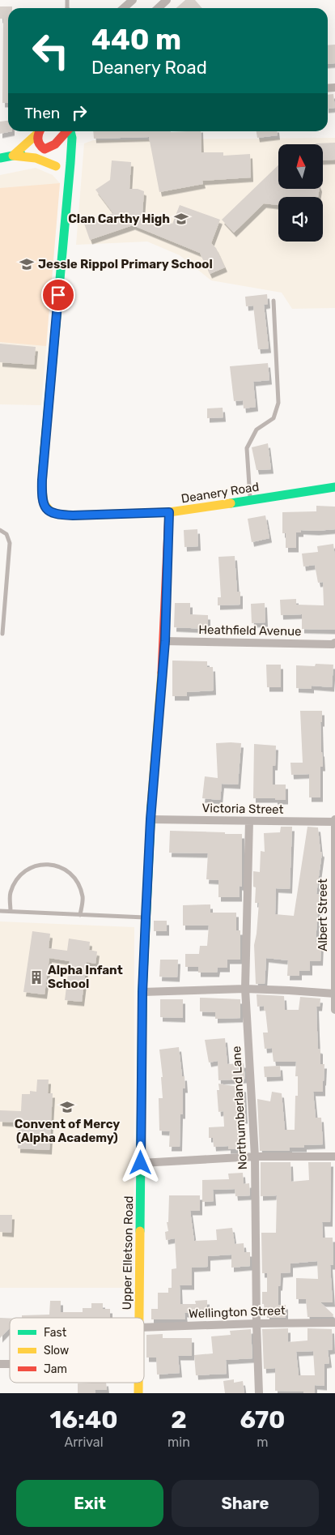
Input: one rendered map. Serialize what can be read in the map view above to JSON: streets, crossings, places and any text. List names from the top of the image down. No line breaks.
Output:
{"streets":{"street":["Deanery Road","Heathfield Avenue","Victoria Street","Albert Street","Northumberland Lane","Upper Elletson Road","Wellington Street"]},"crossings":[["Deanery Road","Upper Elletson Road"],["Heathfield Avenue","Upper Elletson Road"],["Victoria Street","Albert Street"],["Victoria Street","Northumberland Lane"],["Victoria Street","Upper Elletson Road"],["Northumberland Lane","Wellington Street"]],"places":{"school or university":["Clan Carthy High","Jessle Rippol Primary School","Convent of Mercy (Alpha Academy)"],"building":["Alpha Infant School"]},"legend":["Fast","Slow","Jam"],"north":"top","page":{"turn":["440 m","Deanery Road"],"then":"Then","eta":["16:40","Arrival","2","min","670","m"],"buttons":["Exit","Share"]}}
